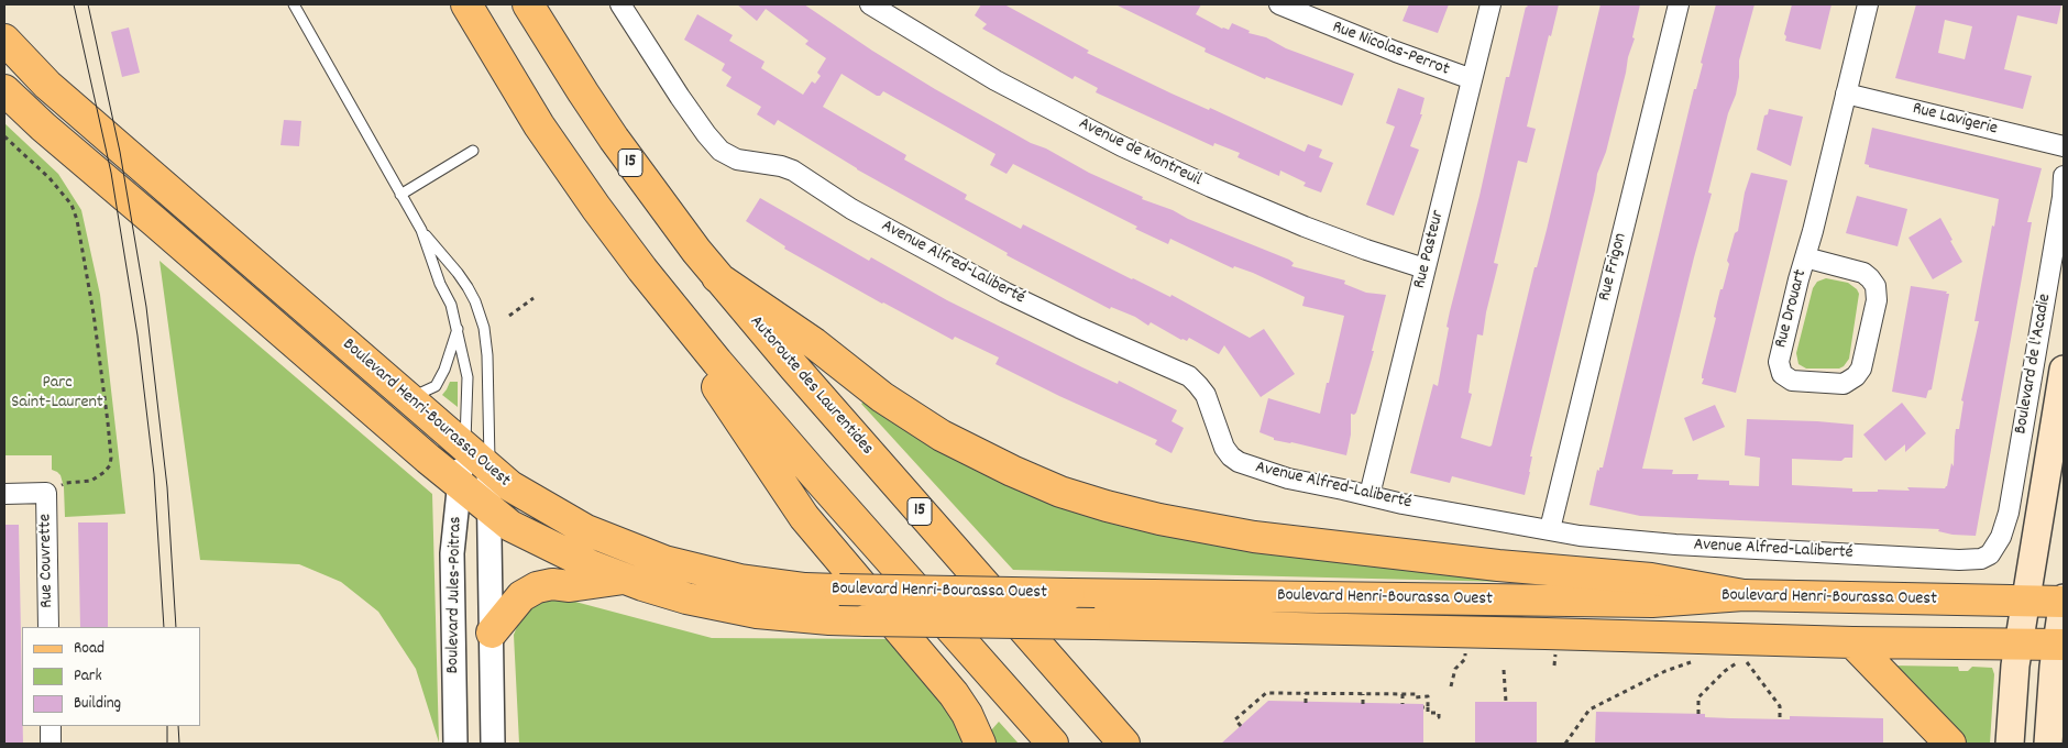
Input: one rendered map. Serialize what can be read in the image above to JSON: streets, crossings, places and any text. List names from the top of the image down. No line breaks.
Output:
{"streets":{"main road":["15","Boulevard de l'Acadie","Autoroute des Laurentides","Boulevard Henri-Bourassa Ouest"],"street":["Rue Nicolas-Perrot","Rue Lavigerie","Avenue de Montreuil","Rue Pasteur","Avenue Alfred-Laliberté","Rue Frigon","Rue Drouart","Rue Couvrette","Boulevard Jules-Poitras"]},"crossings":[["Rue Nicolas-Perrot","Rue Pasteur"],["Rue Lavigerie","Rue Drouart"],["Avenue de Montreuil","Rue Pasteur"],["Rue Pasteur","Avenue Alfred-Laliberté"],["Avenue Alfred-Laliberté","Rue Frigon"],["Avenue Alfred-Laliberté","Boulevard de l'Acadie"],["Boulevard de l'Acadie","Boulevard Henri-Bourassa Ouest"],["Boulevard Henri-Bourassa Ouest","Boulevard Jules-Poitras"]],"parks":["Parc Saint-Laurent"],"legend":["Road","Park","Building"]}
